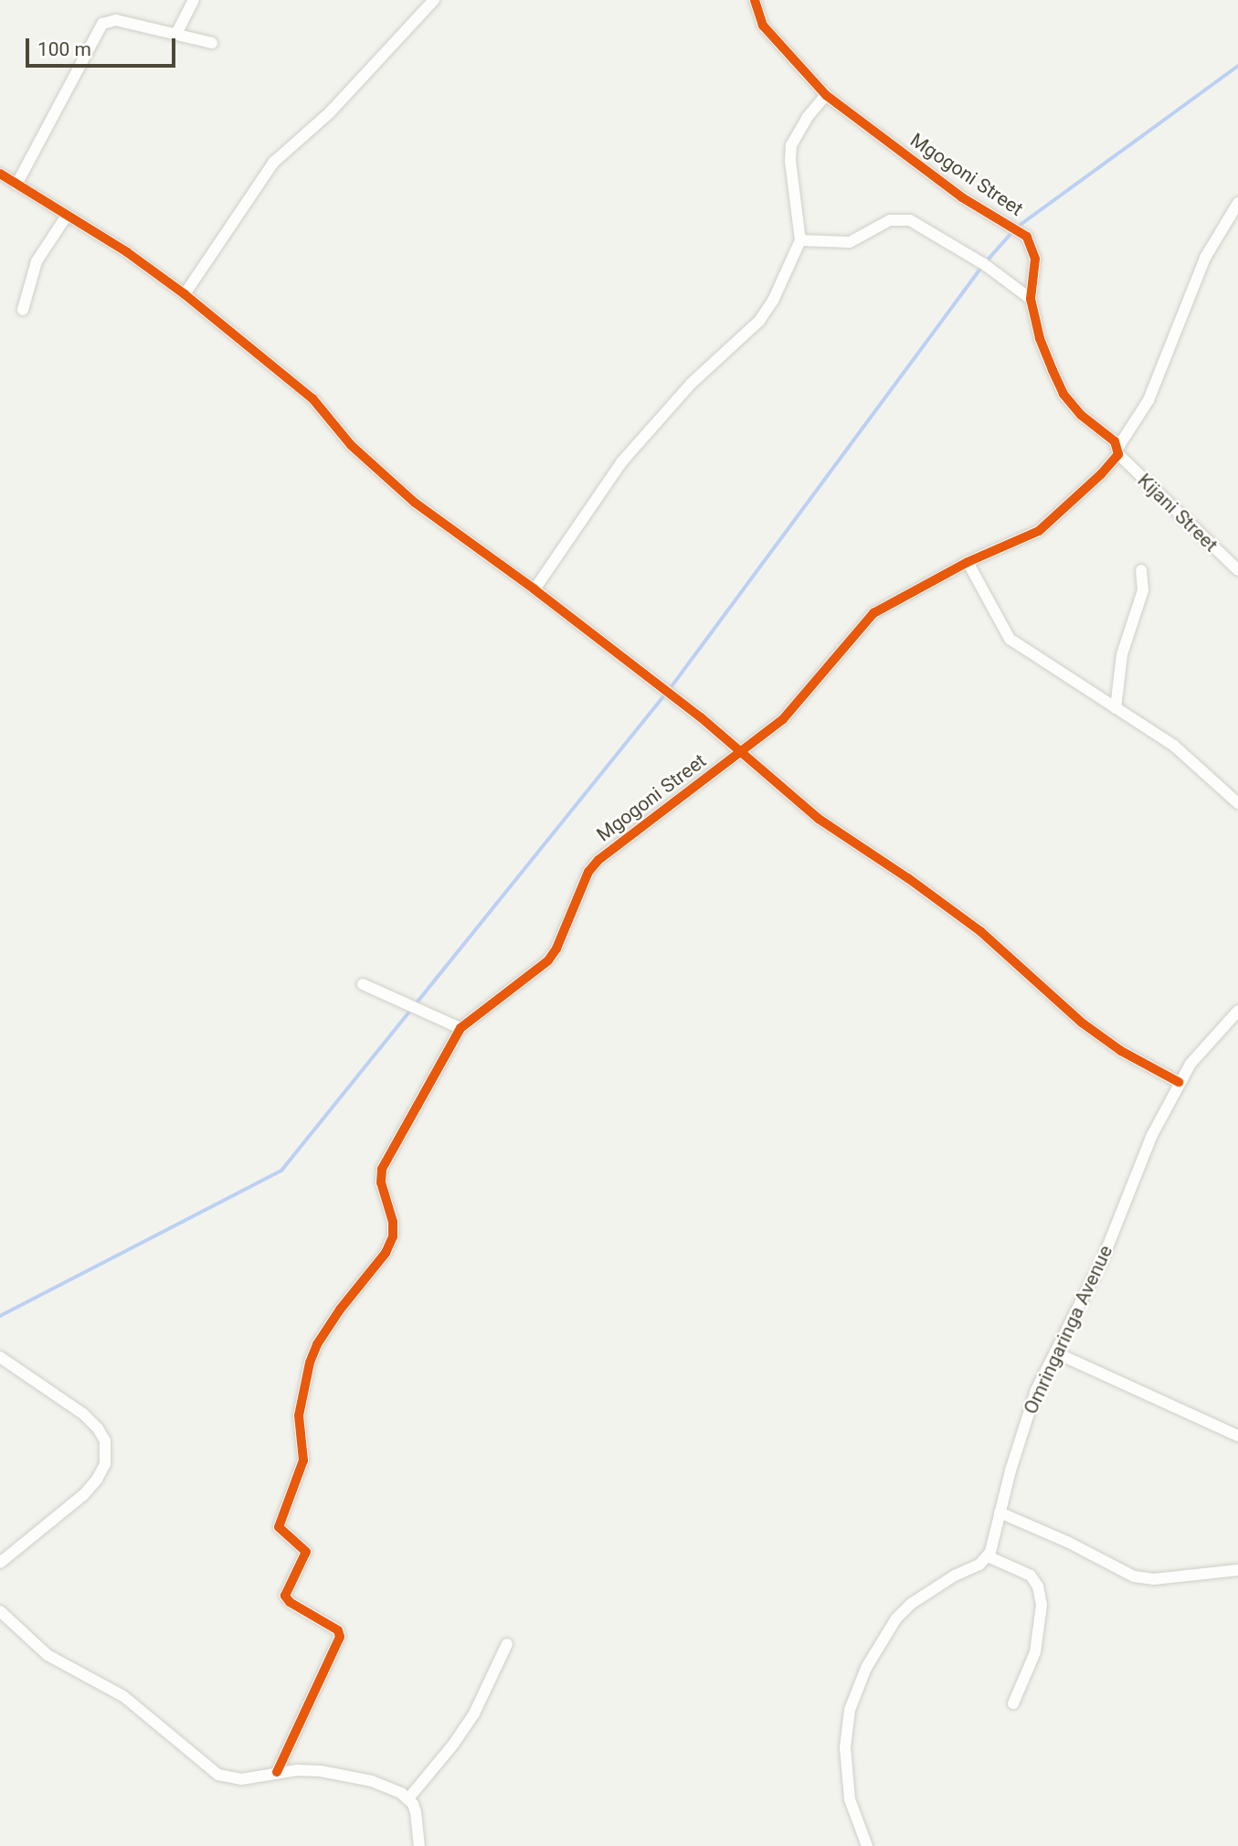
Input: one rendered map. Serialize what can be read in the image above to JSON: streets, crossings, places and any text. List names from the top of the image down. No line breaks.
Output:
{"streets":{"street":["Mgogoni Street","Kijani Street","Omringaringa Avenue"]},"crossings":[["Mgogoni Street","Kijani Street"]],"scale_bar":"100 m"}
